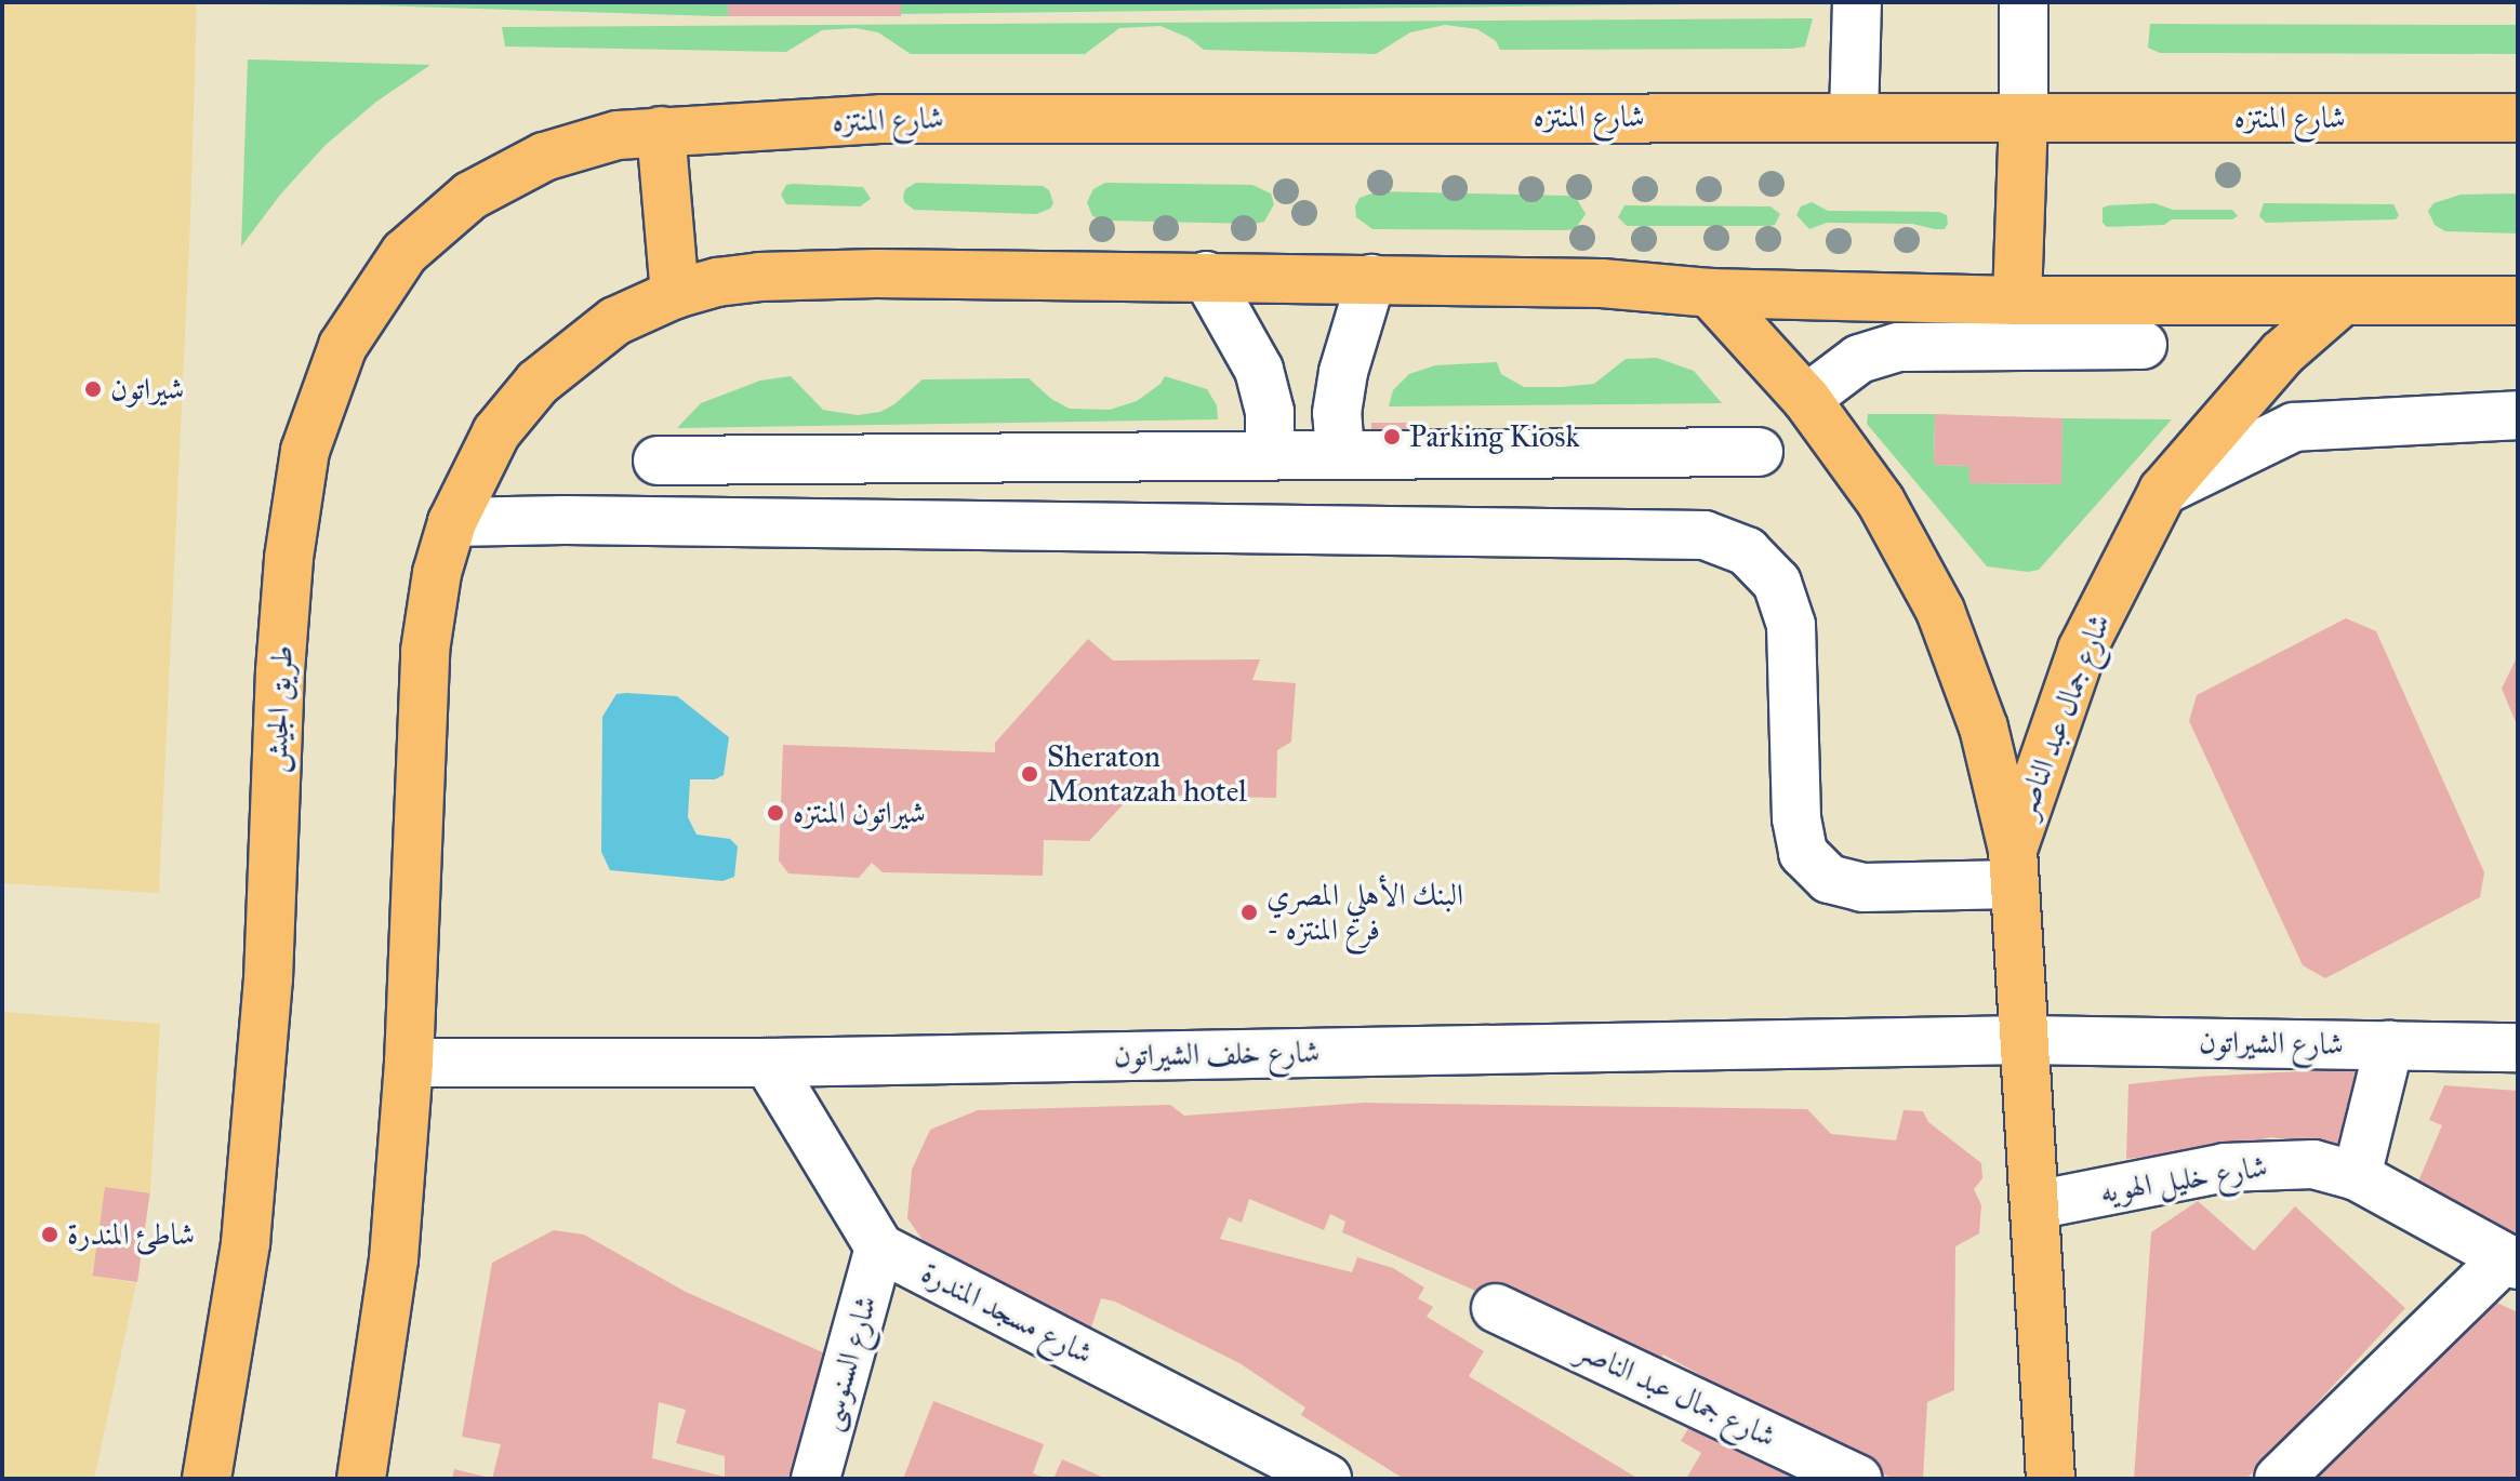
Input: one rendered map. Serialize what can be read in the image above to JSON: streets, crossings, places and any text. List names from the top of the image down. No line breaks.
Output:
{"streets":{"main road":["شارع المنتزه","طريق الجيش","شارع جمال عبد الناصر"],"street":["شارع الشيراتون","شارع خلف الشيراتون","شارع خليل الهويه","شارع مسجد المندرة","شارع السنوسى"]},"crossings":[["شارع المنتزه","طريق الجيش"],["شارع جمال عبد الناصر","شارع الشيراتون"],["شارع جمال عبد الناصر","شارع خلف الشيراتون"],["شارع جمال عبد الناصر","شارع خليل الهويه"],["شارع الشيراتون","شارع خلف الشيراتون"],["شارع مسجد المندرة","شارع السنوسى"]],"places":["شيراتون","Parking Kiosk","Sheraton Montazah hotel","شيراتون المنتزه","البنك الأهلي المصري - فرع المنتزه","شاطئ المندرة"]}
